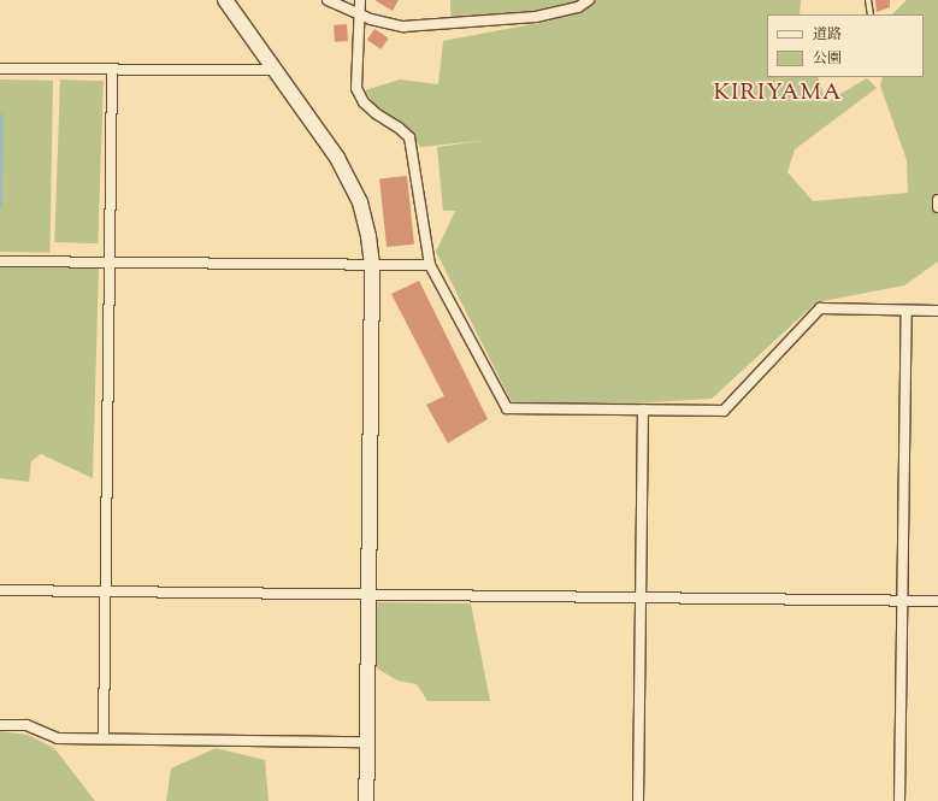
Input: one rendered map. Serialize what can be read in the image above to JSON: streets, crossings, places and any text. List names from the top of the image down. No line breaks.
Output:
{"districts":["KIRIYAMA"],"legend":["道路","公園"]}
